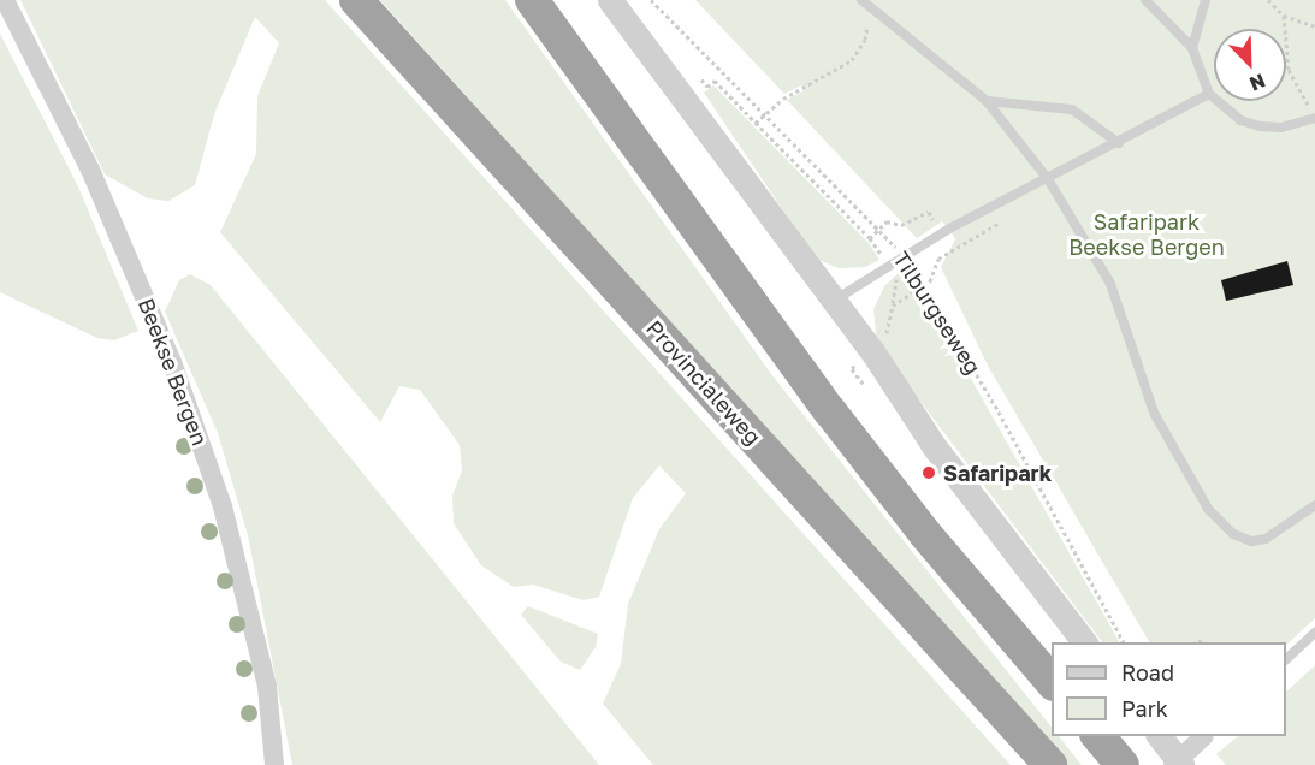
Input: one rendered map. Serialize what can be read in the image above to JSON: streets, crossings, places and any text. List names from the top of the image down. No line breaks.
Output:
{"streets":{"highway":["Provincialeweg"],"street":["Beekse Bergen"],"path":["Tilburgseweg"]},"parks":["Safaripark Beekse Bergen"],"places":["Safaripark"],"legend":["Road","Park"],"north":"bottom right"}
